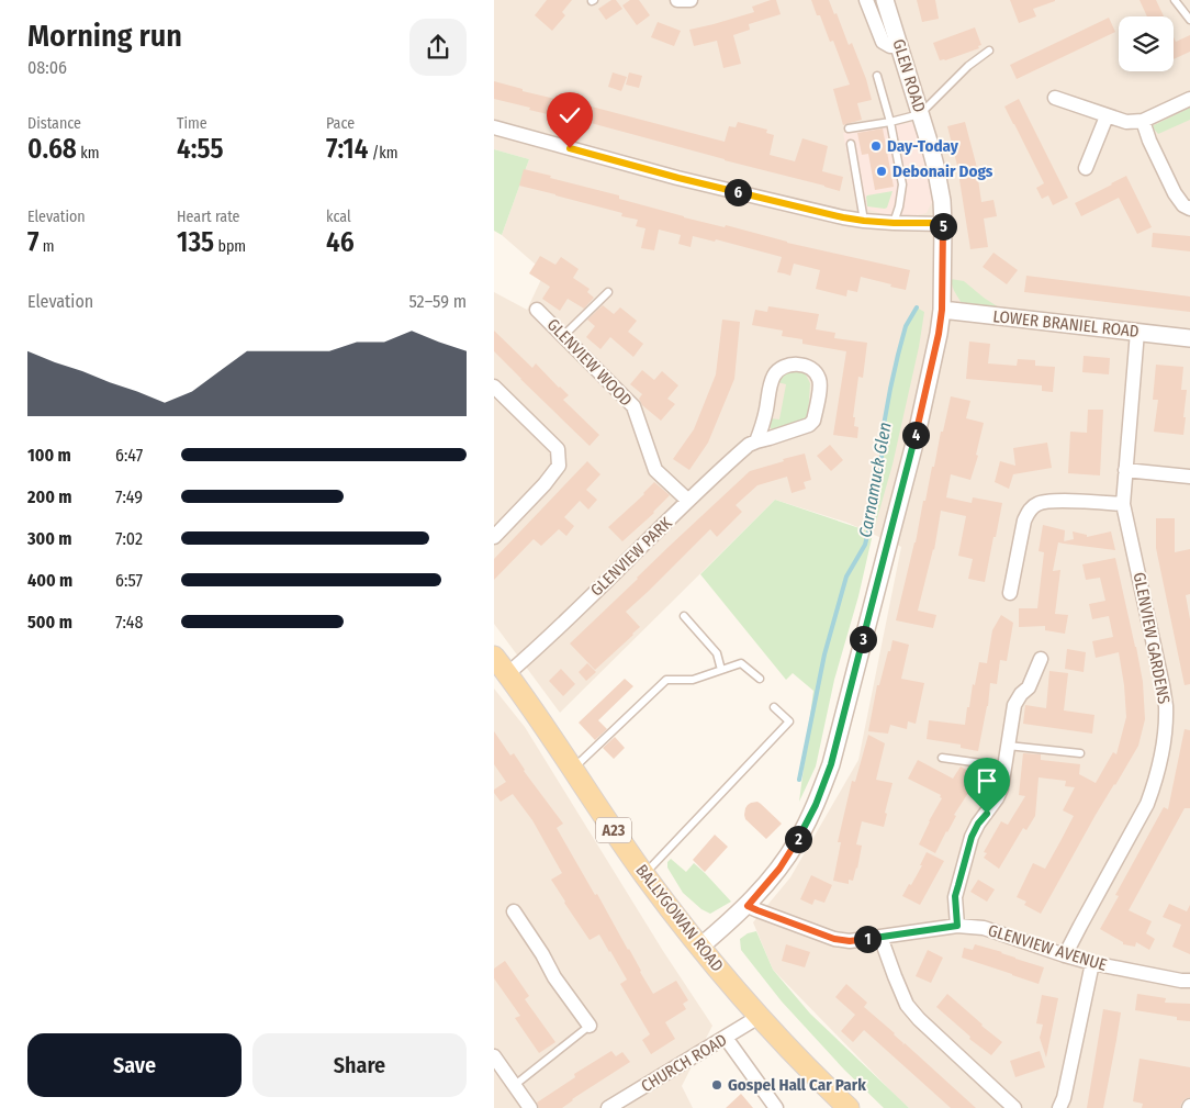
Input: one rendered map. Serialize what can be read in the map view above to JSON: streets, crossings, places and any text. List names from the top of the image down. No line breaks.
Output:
{"streets":{"main road":["A23","BALLYGOWAN ROAD"],"street":["GLEN ROAD","LOWER BRANIEL ROAD","GLENVIEW WOOD","GLENVIEW PARK","GLENVIEW GARDENS","GLENVIEW AVENUE","CHURCH ROAD"]},"crossings":[["GLEN ROAD","LOWER BRANIEL ROAD"],["GLEN ROAD","BALLYGOWAN ROAD"],["GLEN ROAD","GLENVIEW AVENUE"],["LOWER BRANIEL ROAD","GLENVIEW GARDENS"],["GLENVIEW WOOD","GLENVIEW PARK"],["GLENVIEW PARK","BALLYGOWAN ROAD"],["GLENVIEW GARDENS","GLENVIEW AVENUE"],["BALLYGOWAN ROAD","CHURCH ROAD"]],"water":["Carnamuck Glen"],"places":["Day-Today","Debonair Dogs","Gospel Hall Car Park"],"page":{"heading":["Morning run","08:06"],"stats":[["Distance","0.68 km"],["Time","4:55"],["Pace","7:14 /km"],["Elevation","7 m"],["Heart rate","135 bpm"],["kcal","46"]],"pins":["6","5","4","3","2","1"],"chart":["Elevation","52–59 m"],"list":[{"name":"100 m","note":"6:47"},{"name":"200 m","note":"7:49"},{"name":"300 m","note":"7:02"},{"name":"400 m","note":"6:57"},{"name":"500 m","note":"7:48"}],"buttons":["Save","Share"]}}
